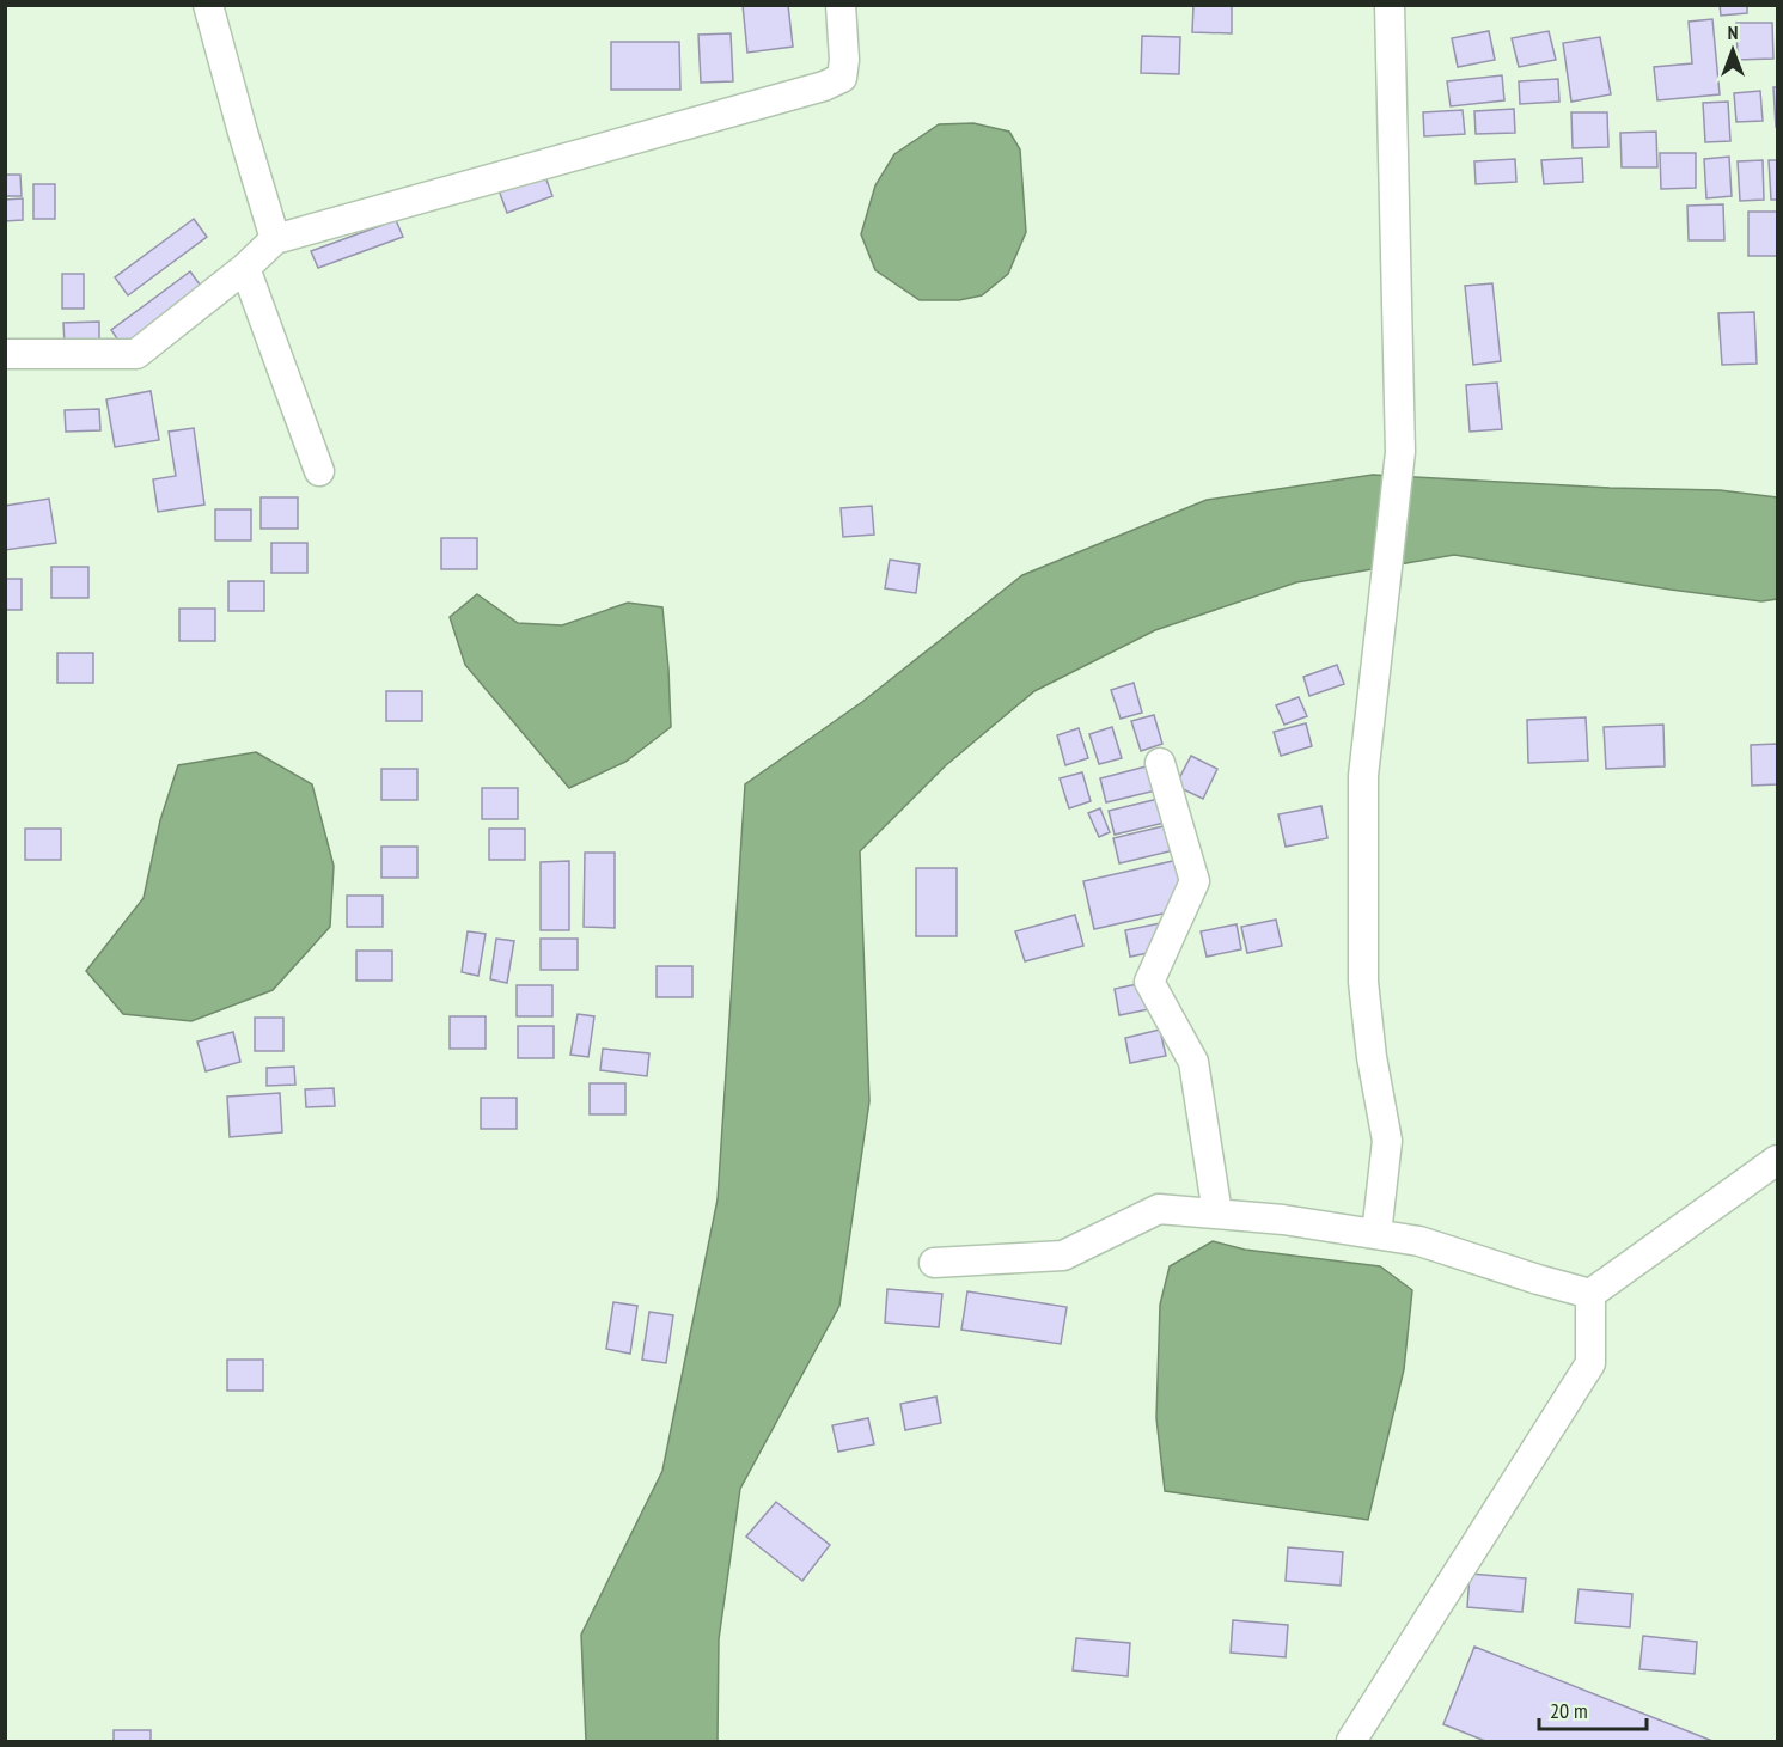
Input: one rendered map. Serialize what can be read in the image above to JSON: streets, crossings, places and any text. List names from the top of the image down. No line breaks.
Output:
{"scale_bar":"20 m","north":"top"}
